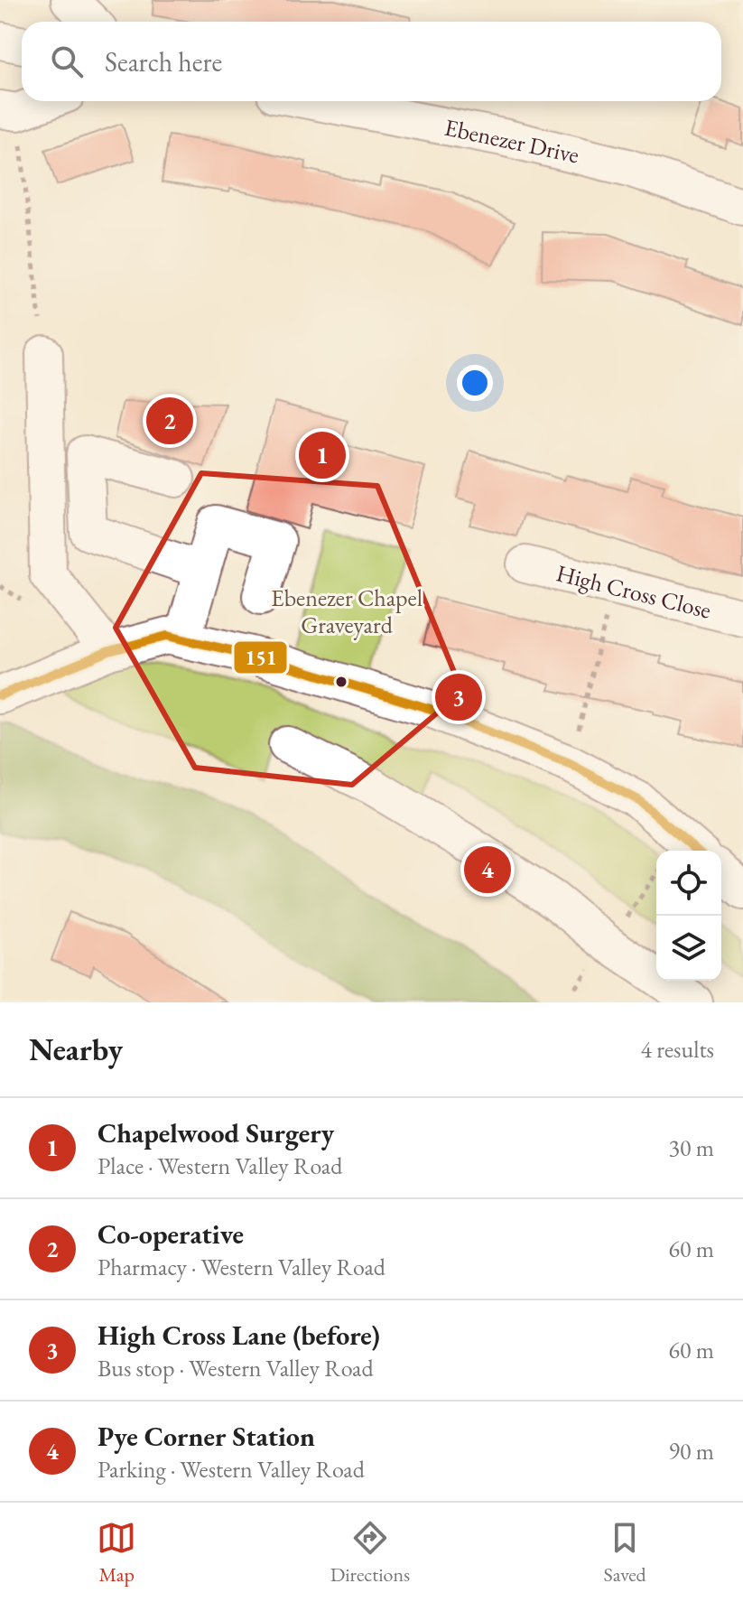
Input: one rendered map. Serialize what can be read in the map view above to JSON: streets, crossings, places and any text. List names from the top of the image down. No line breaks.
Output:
{"streets":{"street":["Ebenezer Drive","High Cross Close"]},"parks":["Ebenezer Chapel Graveyard"],"lines":["transit line 151"],"page":{"search":"Search here","pins":["2","1","3","4"],"heading":["Nearby","4 results"],"list":[{"mark":"1","name":"Chapelwood Surgery","note":"Place · Western Valley Road","value":"30 m"},{"mark":"2","name":"Co-operative","note":"Pharmacy · Western Valley Road","value":"60 m"},{"mark":"3","name":"High Cross Lane (before)","note":"Bus stop · Western Valley Road","value":"60 m"},{"mark":"4","name":"Pye Corner Station","note":"Parking · Western Valley Road","value":"90 m"}],"nav":["Map","Directions","Saved"]}}
